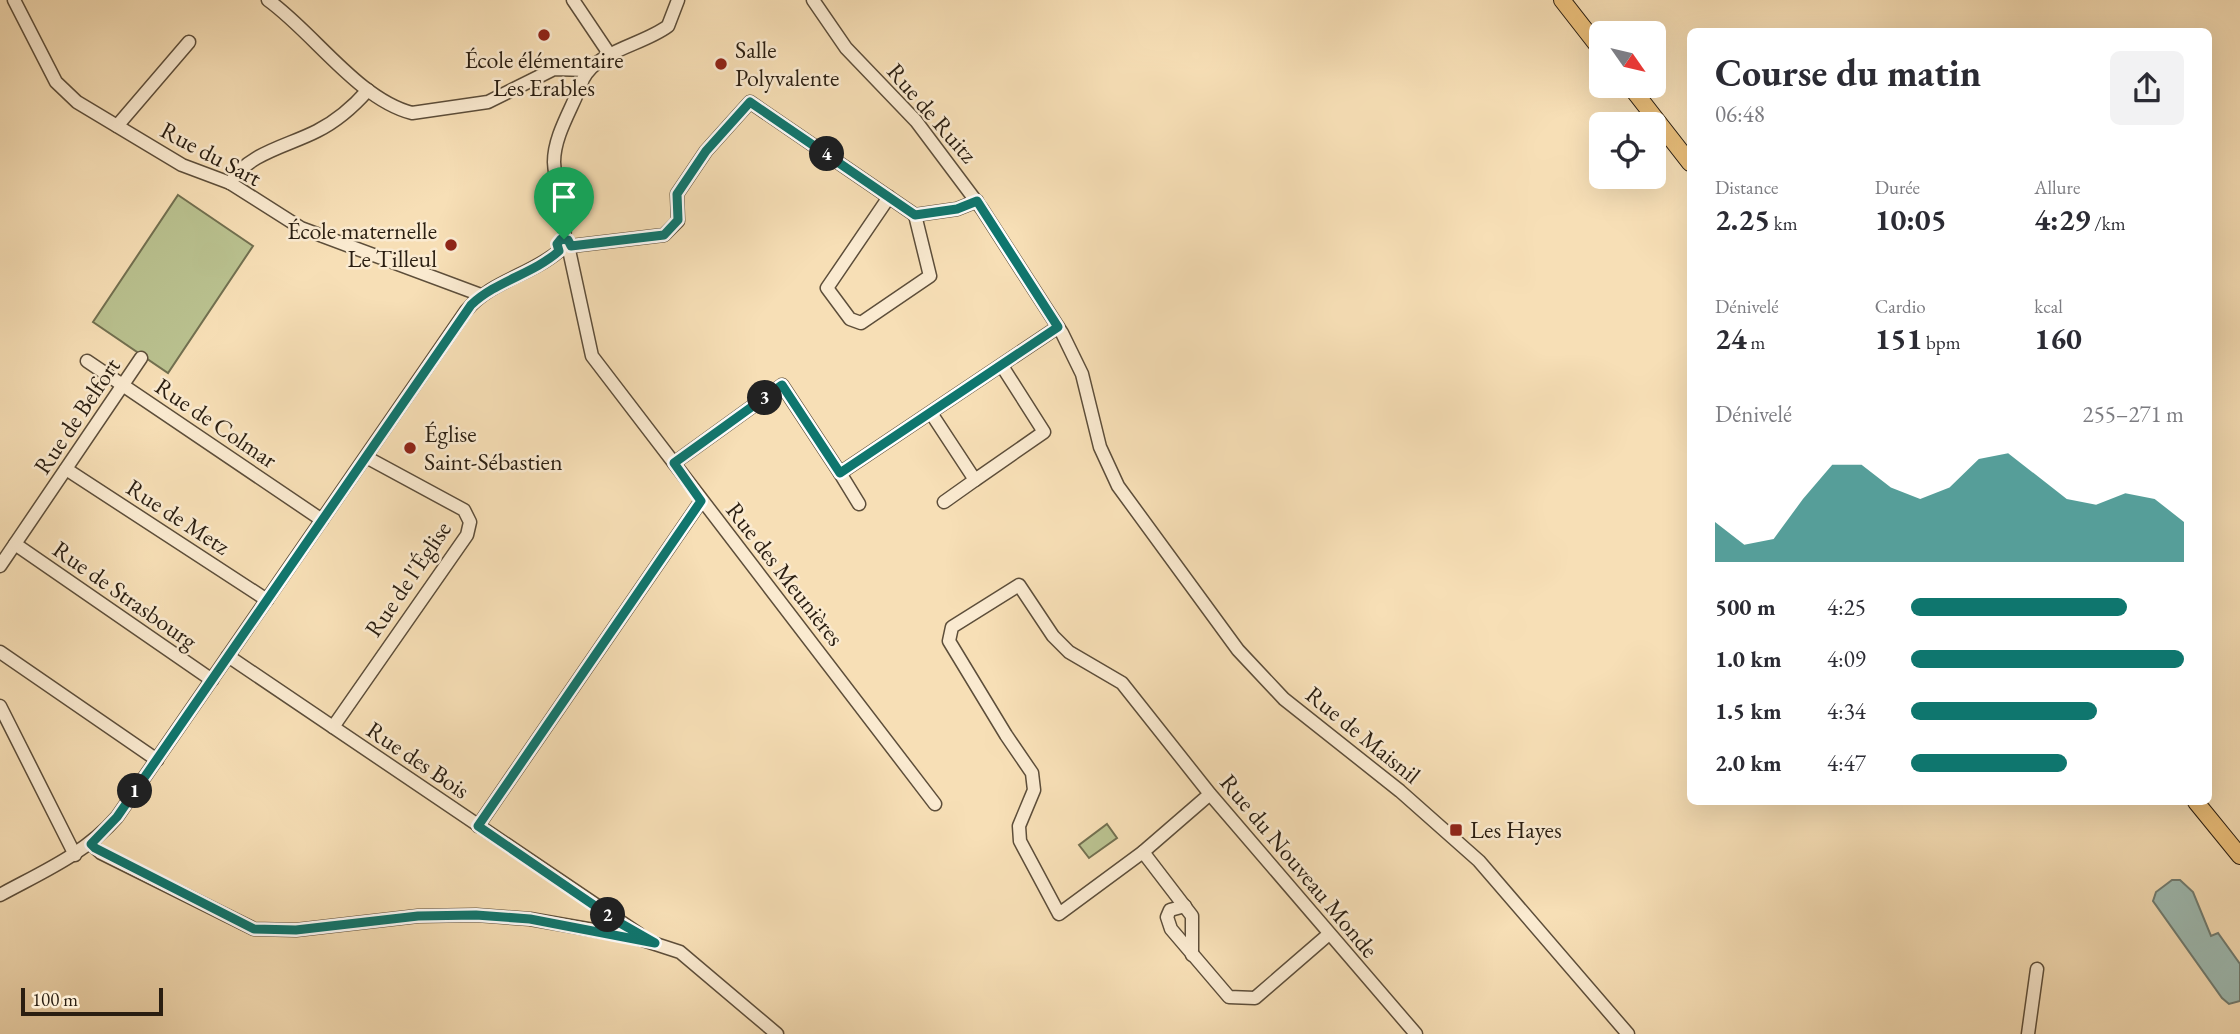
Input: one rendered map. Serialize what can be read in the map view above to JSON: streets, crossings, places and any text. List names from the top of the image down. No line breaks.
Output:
{"streets":{"street":["Rue de Ruitz","Rue du Sart","Rue de Belfort","Rue de Colmar","Rue de Metz","Rue des Meunières","Rue de l'Église","Rue de Strasbourg","Rue de Maisnil","Rue des Bois","Rue du Nouveau Monde"]},"crossings":[["Rue de Ruitz","Rue de Maisnil"],["Rue de Belfort","Rue de Colmar"],["Rue de Belfort","Rue de Metz"],["Rue de Belfort","Rue de Strasbourg"],["Rue de l'Église","Rue des Bois"]],"places":{"other":["École élémentaire Les Erables","Salle Polyvalente","École maternelle Le Tilleul","Église Saint-Sébastien"],"transit":["Les Hayes"]},"scale_bar":"100 m","north":"bottom right","page":{"heading":["Course du matin","06:48"],"pins":["4","3","1","2"],"stats":[["Distance","2.25 km"],["Durée","10:05"],["Allure","4:29 /km"],["Dénivelé","24 m"],["Cardio","151 bpm"],["kcal","160"]],"chart":["Dénivelé","255–271 m"],"list":[{"name":"500 m","note":"4:25"},{"name":"1.0 km","note":"4:09"},{"name":"1.5 km","note":"4:34"},{"name":"2.0 km","note":"4:47"}],"scale":"100 m"}}
